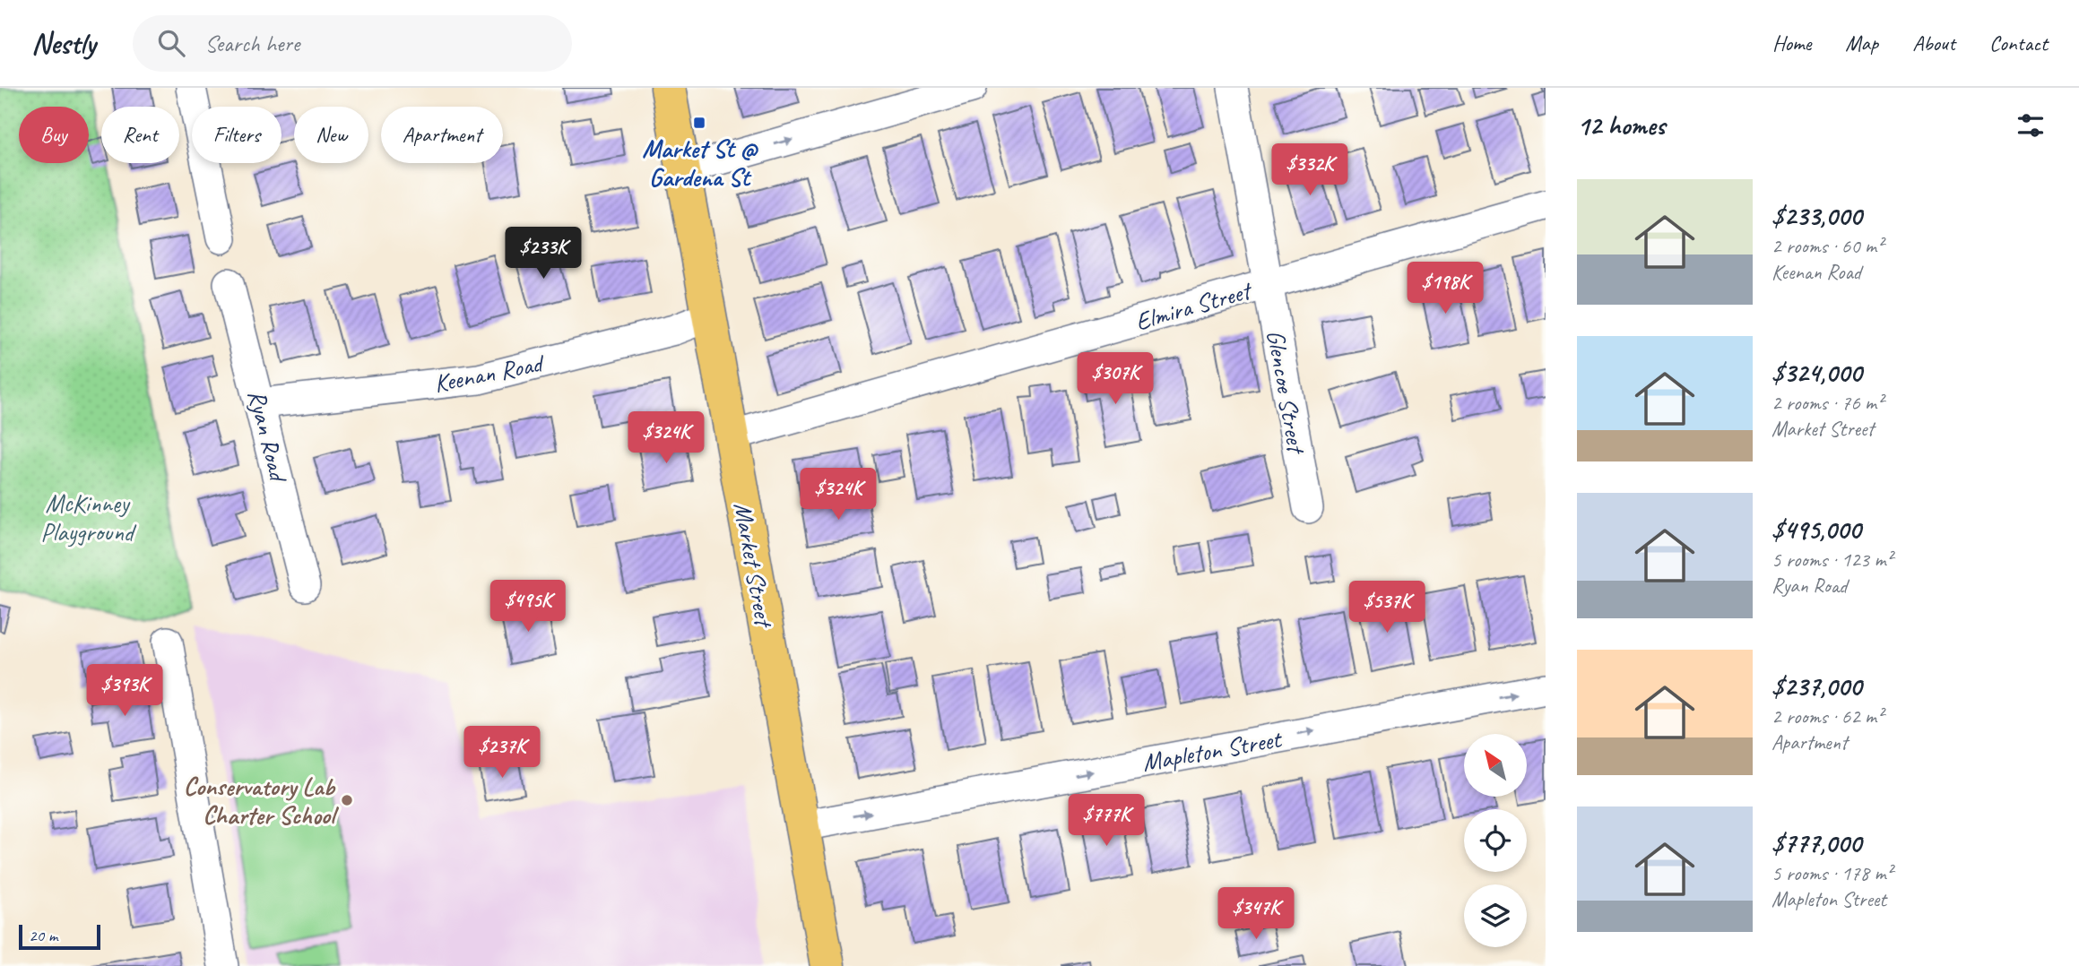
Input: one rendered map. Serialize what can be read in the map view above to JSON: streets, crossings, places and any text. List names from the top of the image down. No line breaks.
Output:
{"streets":{"main road":["Market Street"],"street":["Elmira Street","Keenan Road","Glencoe Street","Ryan Road","Mapleton Street"]},"crossings":[["Elmira Street","Glencoe Street"],["Elmira Street","Market Street"],["Keenan Road","Ryan Road"],["Keenan Road","Market Street"],["Market Street","Mapleton Street"]],"one_way":["Mapleton Street"],"parks":["McKinney Playground"],"places":{"transit":["Market St @ Gardena St"],"other":["Conservatory Lab Charter School"]},"scale_bar":"20 m","north":"top left","page":{"header":"Nestly","search":"Search here","nav":["Home","Map","About","Contact"],"heading":"12 homes","chip":["Buy","Rent","Filters","New","Apartment"],"price":["$332K","$233K","$198K","$307K","$324K","$324K","$495K","$537K","$393K","$237K","$777K","$347K"],"list":[{"name":"$233,000","note":"2 rooms · 60 m² · Keenan Road"},{"name":"$324,000","note":"2 rooms · 76 m² · Market Street"},{"name":"$495,000","note":"5 rooms · 123 m² · Ryan Road"},{"name":"$237,000","note":"2 rooms · 62 m² · Apartment"},{"name":"$777,000","note":"5 rooms · 178 m² · Mapleton Street"}],"scale":"20 m"}}
